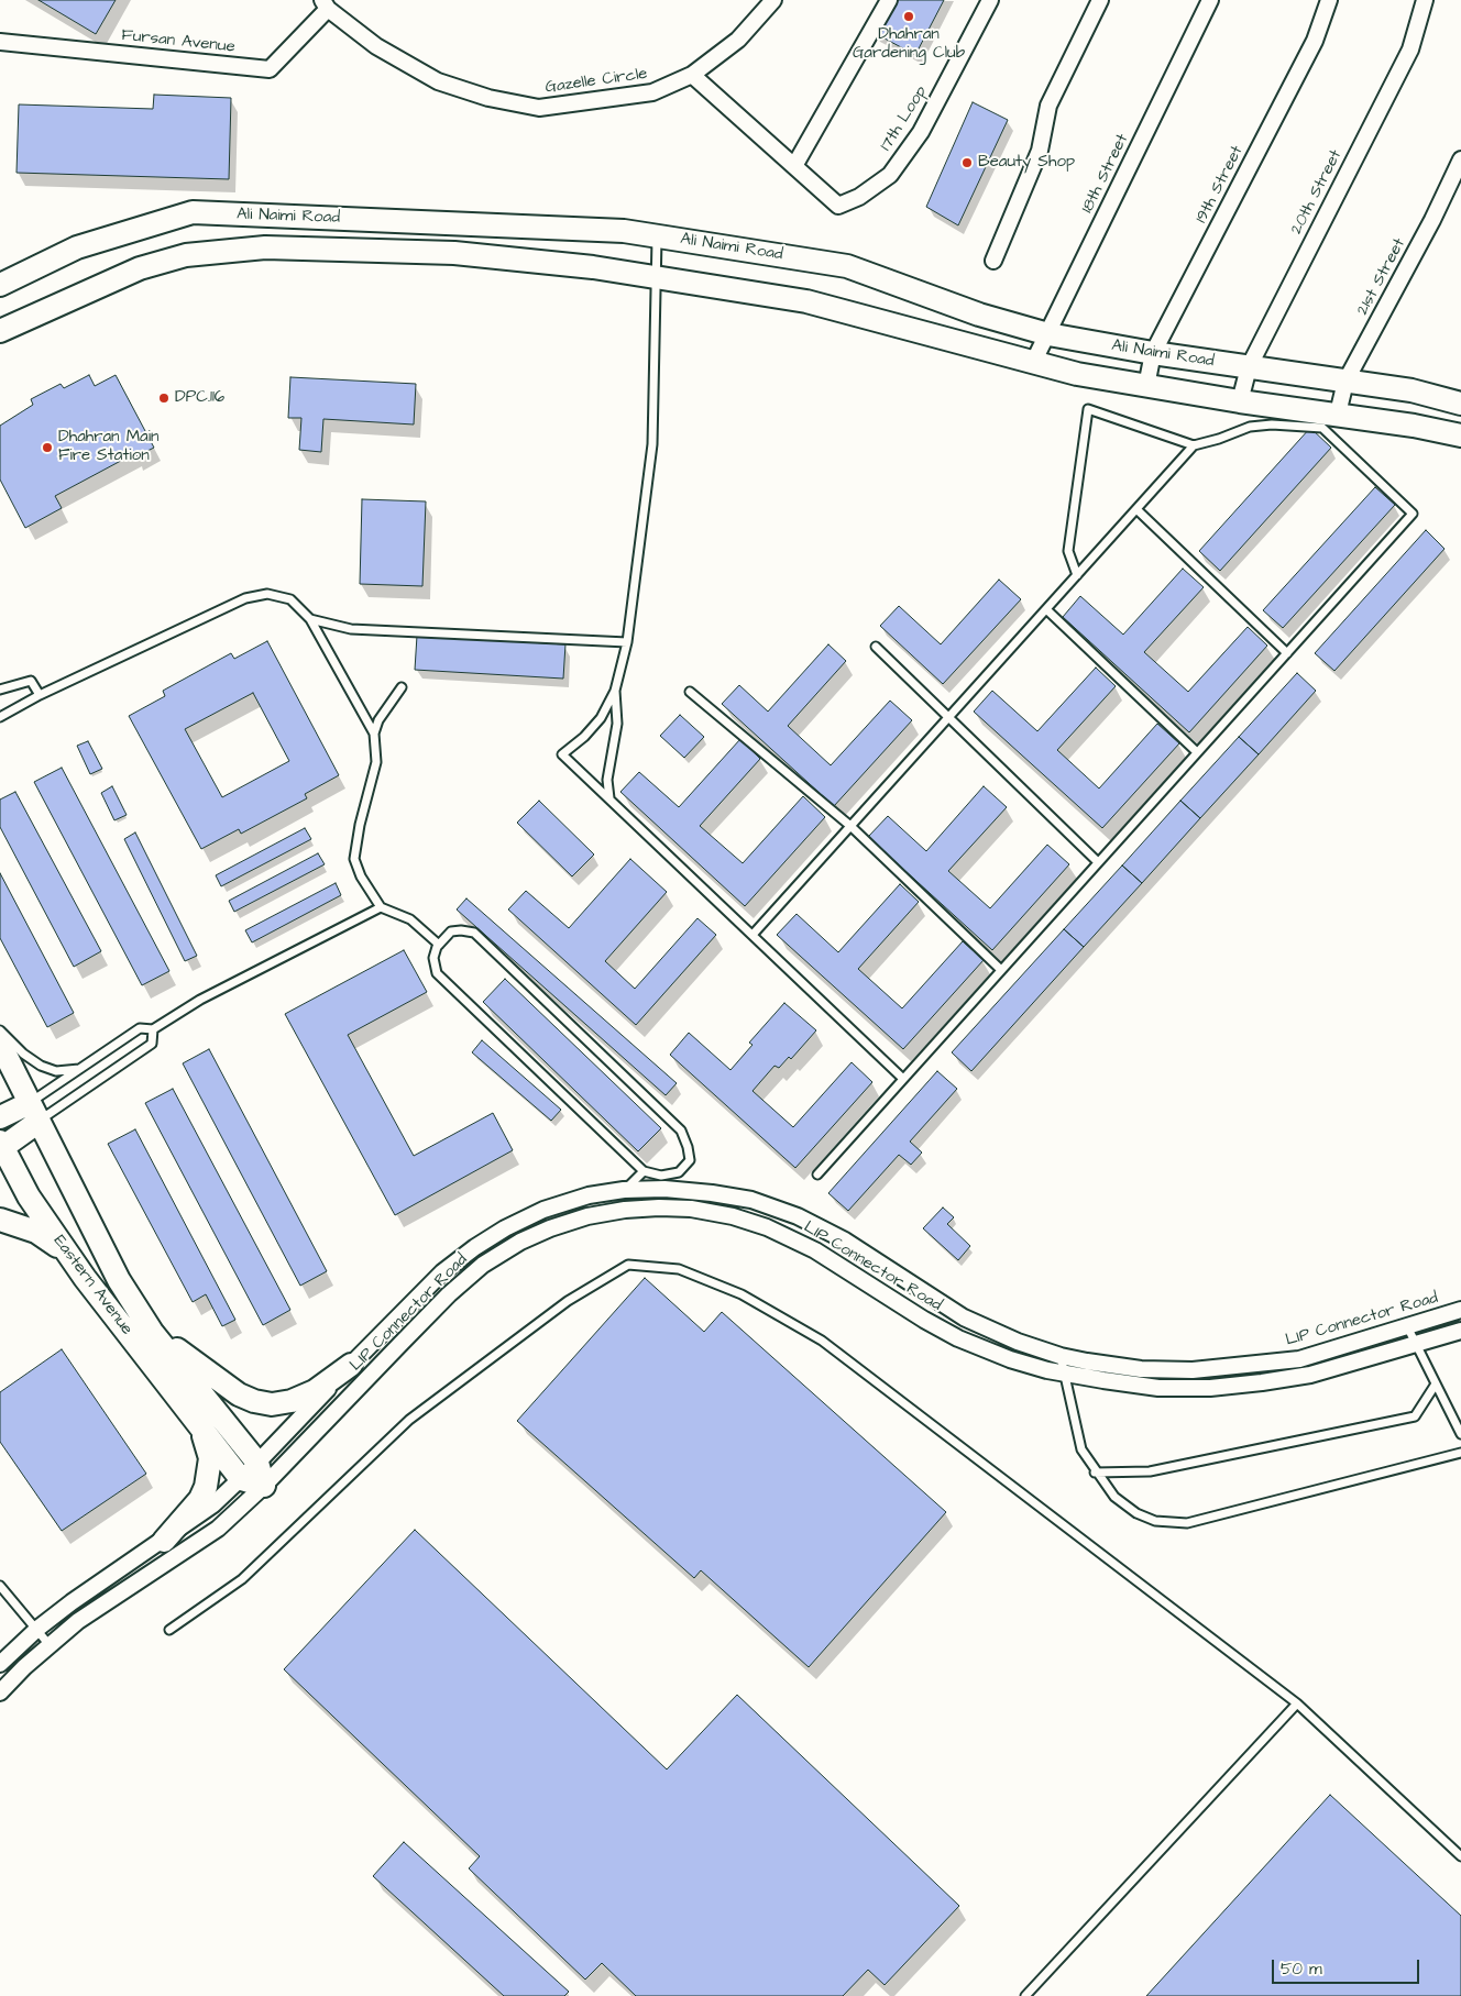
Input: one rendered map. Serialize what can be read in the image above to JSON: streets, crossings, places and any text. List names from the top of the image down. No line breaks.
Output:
{"streets":{"main road":["Ali Naimi Road","Eastern Avenue"],"street":["Fursan Avenue","Gazelle Circle","17th Loop","18th Street","19th Street","20th Street","21st Street","LIP Connector Road"]},"crossings":[["Fursan Avenue","Gazelle Circle"],["Gazelle Circle","17th Loop"],["18th Street","Ali Naimi Road"],["19th Street","Ali Naimi Road"],["20th Street","Ali Naimi Road"],["Ali Naimi Road","21st Street"],["LIP Connector Road","Eastern Avenue"]],"places":["Dhahran Gardening Club","Beauty Shop","DPC.116","Dhahran Main Fire Station"],"scale_bar":"50 m"}
